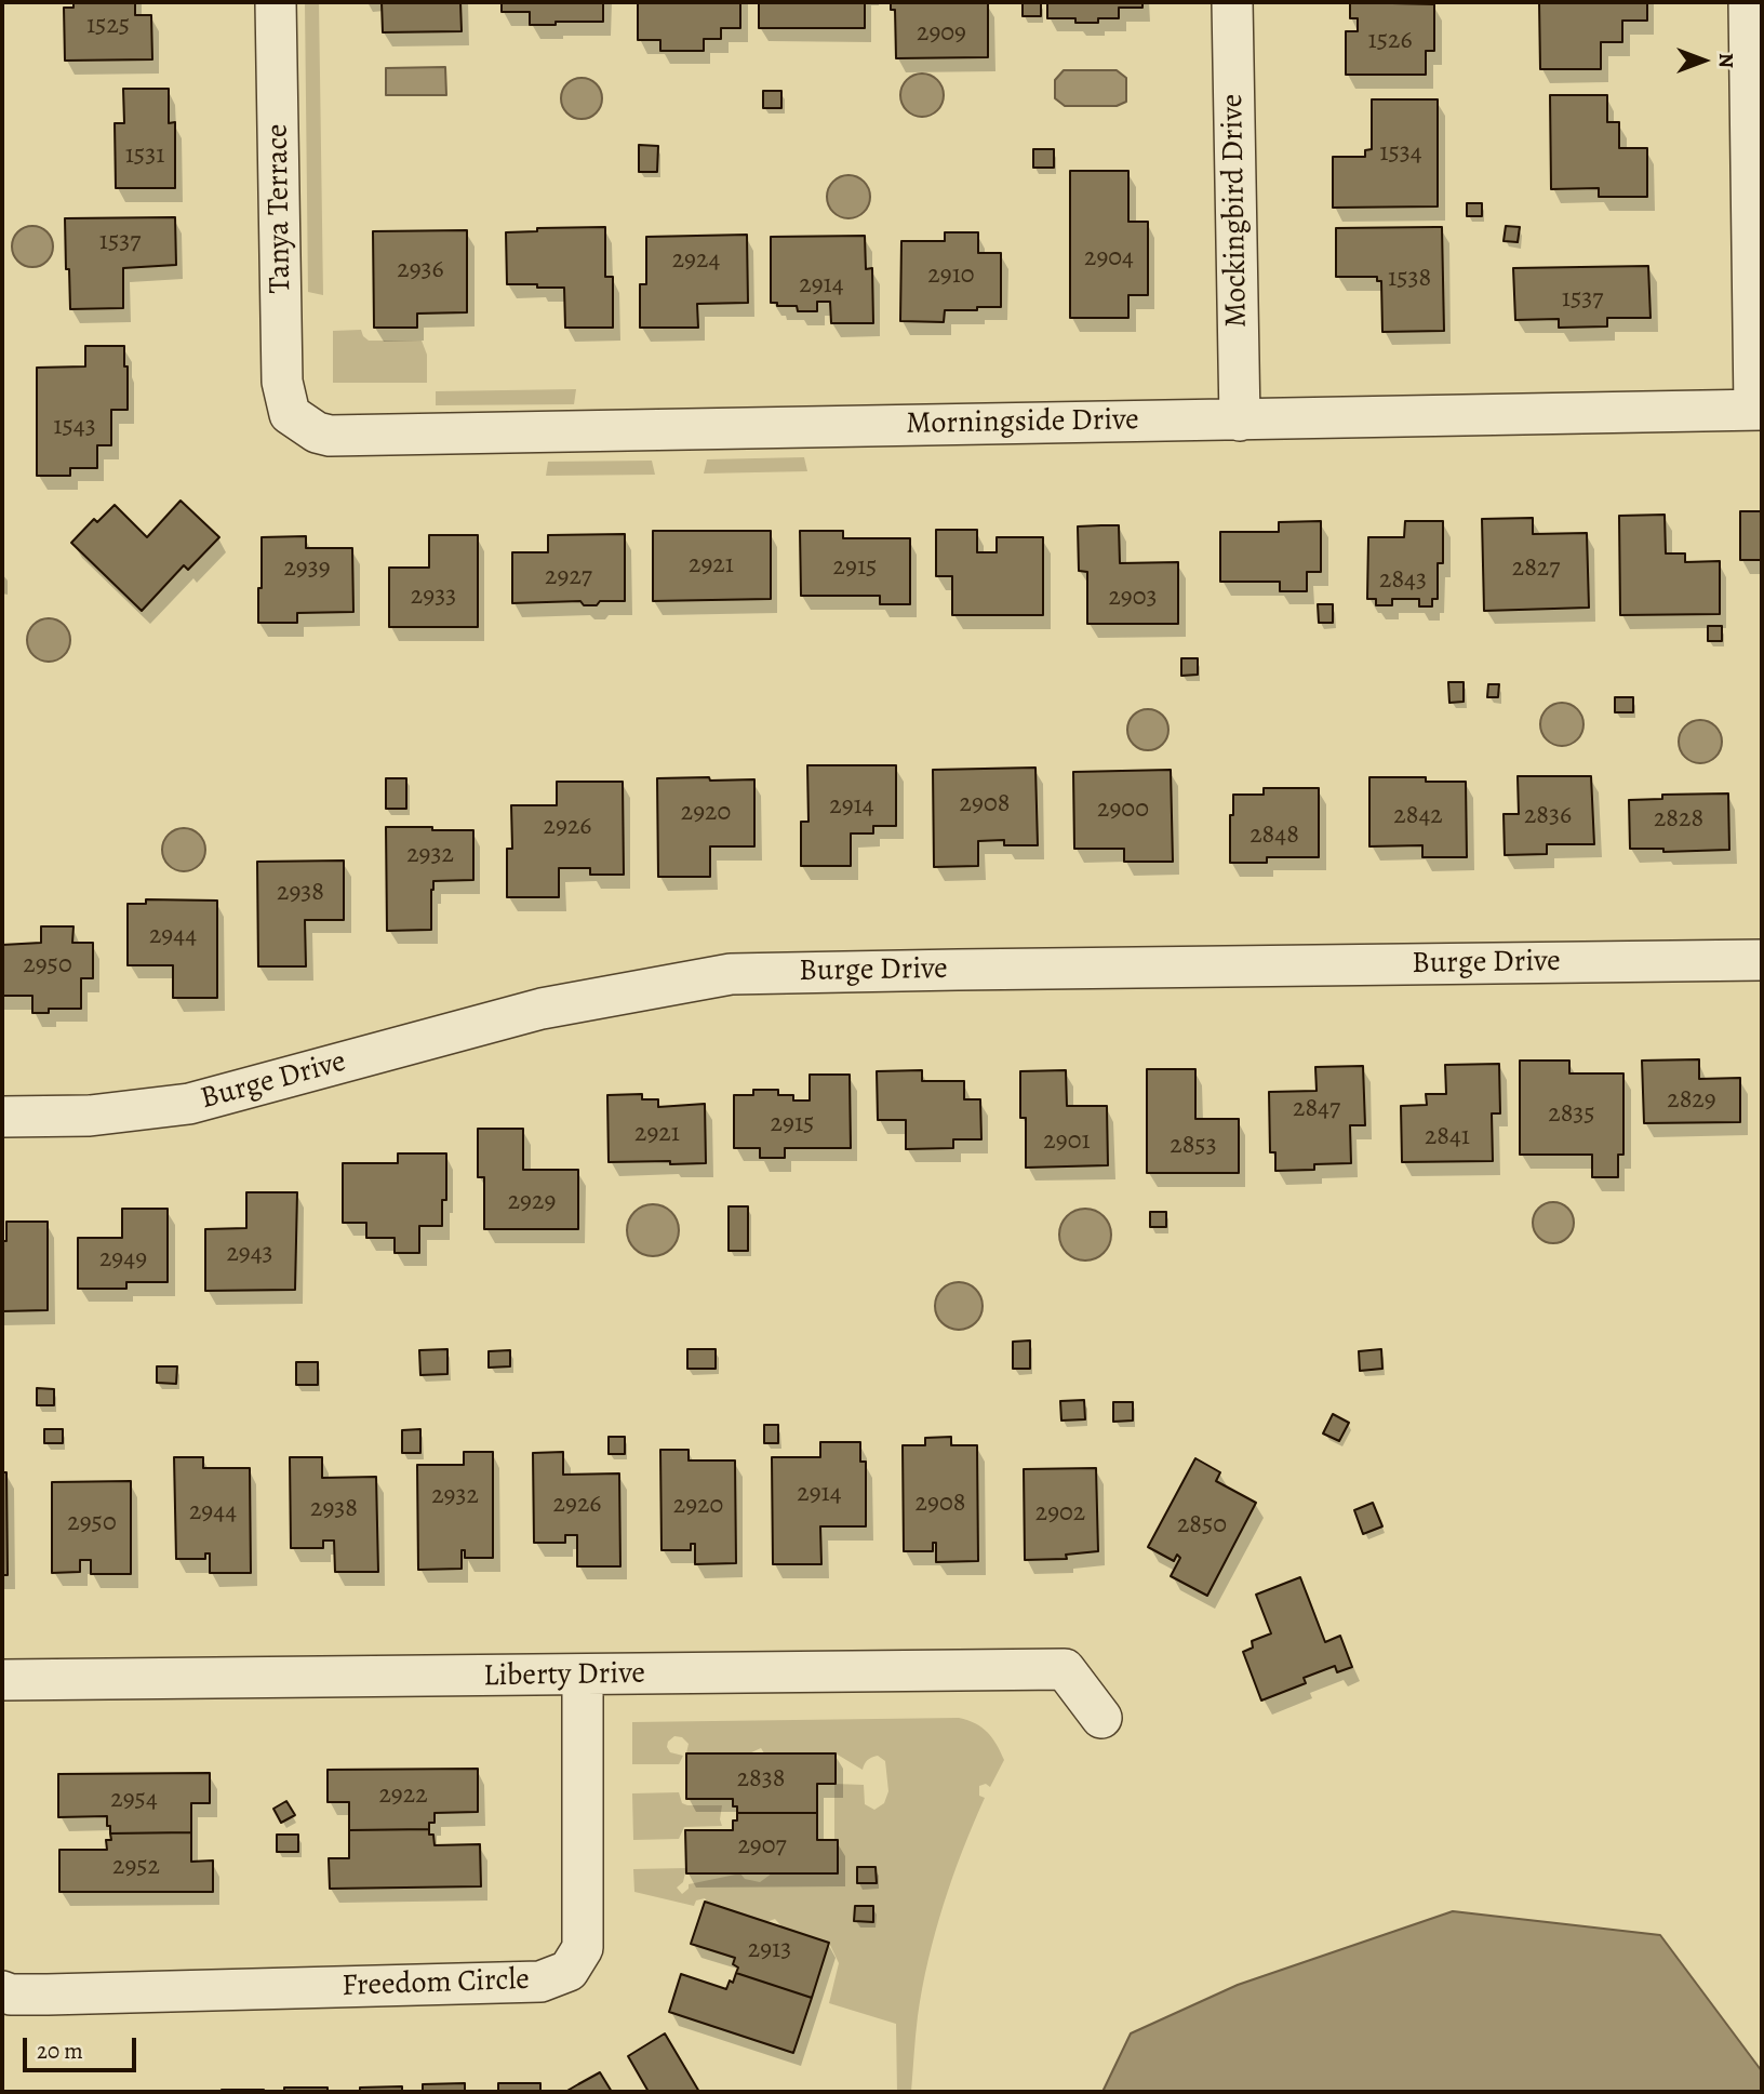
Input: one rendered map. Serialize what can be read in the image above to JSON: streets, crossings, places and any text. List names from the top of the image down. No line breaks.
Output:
{"streets":{"street":["Tanya Terrace","Mockingbird Drive","Morningside Drive","Burge Drive","Liberty Drive","Freedom Circle"]},"crossings":[["Tanya Terrace","Morningside Drive"],["Mockingbird Drive","Morningside Drive"],["Liberty Drive","Freedom Circle"]],"house_numbers":["1525","2909","1526","1534","1531","1537","2904","2924","2936","2910","1538","2914","1537","1543","2921","2915","2939","2827","2927","2843","2933","2903","2908","2914","2900","2920","2842","2836","2828","2926","2848","2932","2938","2944","2950","2829","2847","2835","2915","2921","2841","2901","2853","2929","2943","2949","2914","2932","2908","2926","2920","2938","2944","2902","2950","2850","2838","2922","2954","2907","2952","2913"],"scale_bar":"20 m","north":"right"}
